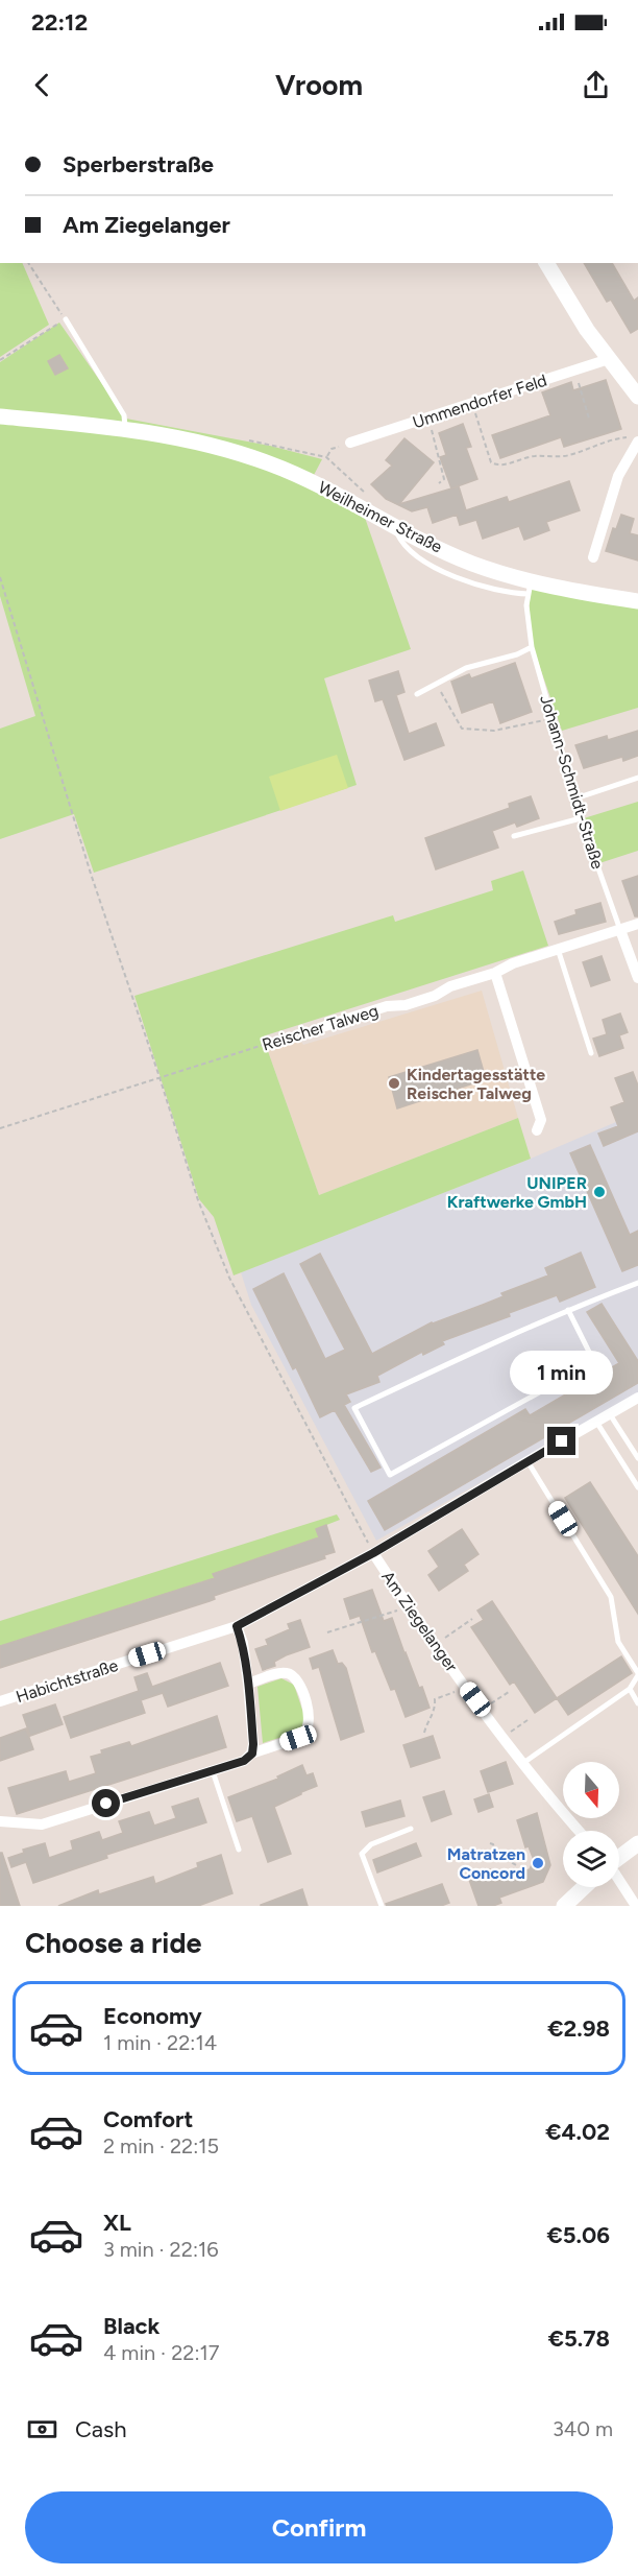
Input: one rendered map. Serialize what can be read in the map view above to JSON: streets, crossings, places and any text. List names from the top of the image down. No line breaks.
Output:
{"streets":{"street":["Ummendorfer Feld","Weilheimer Straße","Johann-Schmidt-Straße","Reischer Talweg","Am Ziegelanger","Habichtstraße"]},"crossings":[["Weilheimer Straße","Johann-Schmidt-Straße"],["Johann-Schmidt-Straße","Reischer Talweg"],["Am Ziegelanger","Habichtstraße"]],"places":["Kindertagesstätte Reischer Talweg","UNIPER Kraftwerke GmbH","Matratzen Concord"],"north":"bottom","page":{"status":"22:12","header":"Vroom","banner":["Sperberstraße","Am Ziegelanger"],"bubble":"1 min","heading":"Choose a ride","list":[{"name":"Economy","note":"1 min · 22:14","value":"€2.98"},{"name":"Comfort","note":"2 min · 22:15","value":"€4.02"},{"name":"XL","note":"3 min · 22:16","value":"€5.06"},{"name":"Black","note":"4 min · 22:17","value":"€5.78"}],"pay":["Cash","340 m"],"buttons":"Confirm"}}
